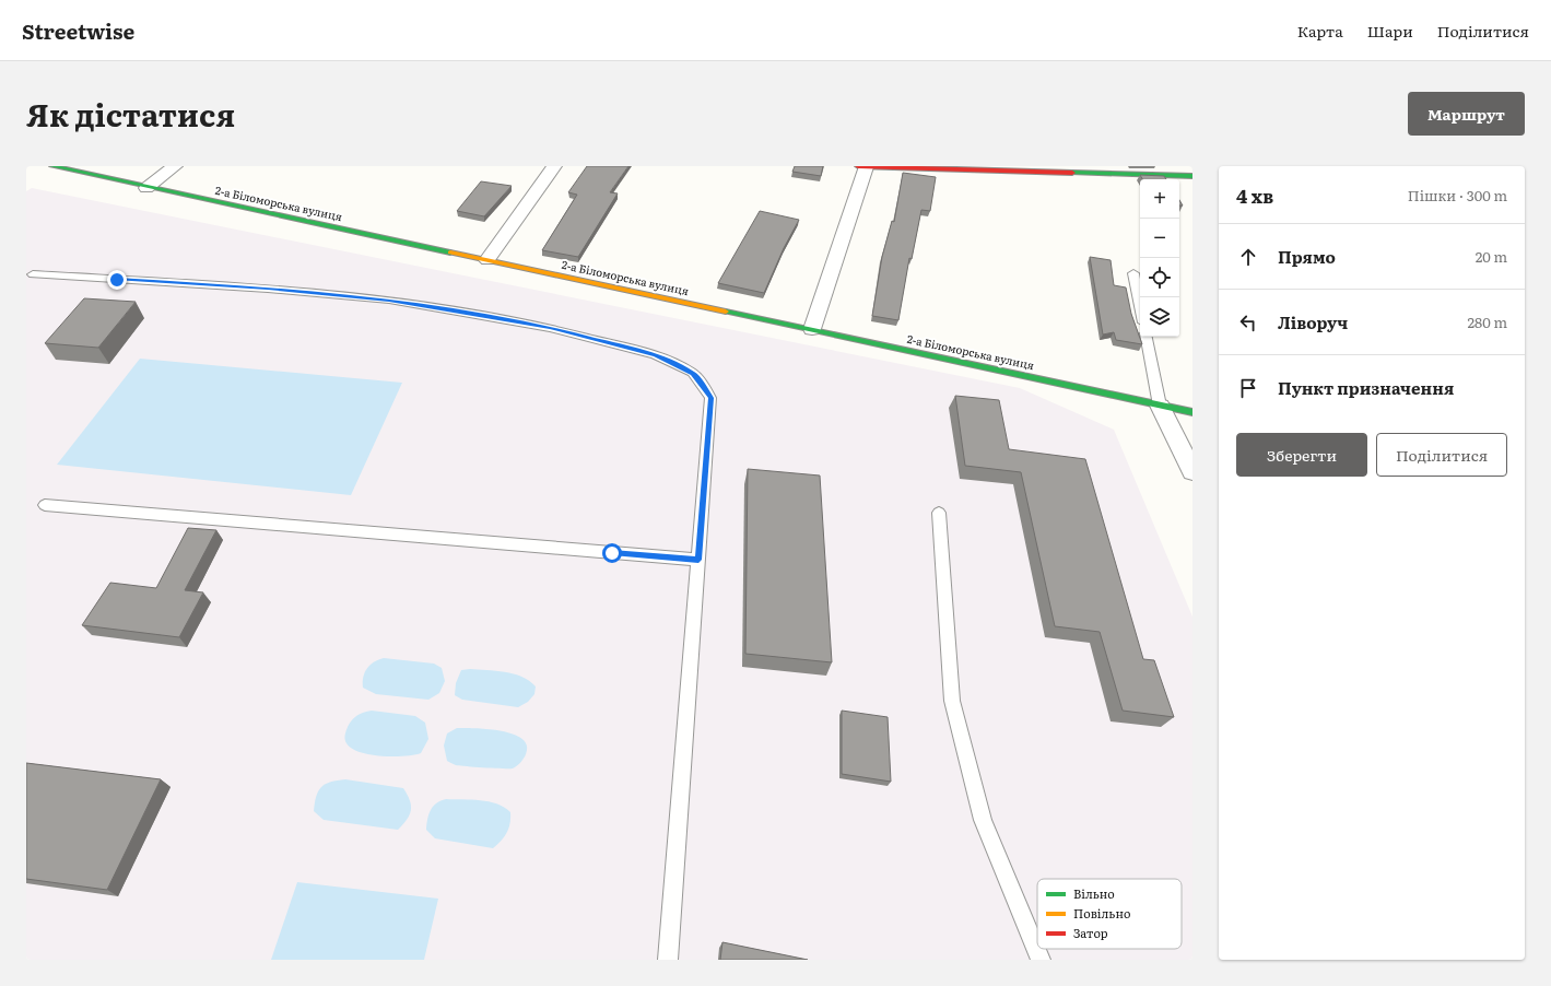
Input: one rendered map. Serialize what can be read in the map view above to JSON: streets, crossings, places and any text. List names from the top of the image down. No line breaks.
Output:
{"streets":{"street":["2-а Біломорська вулиця"]},"legend":["Вільно","Повільно","Затор"],"page":{"header":"Streetwise","nav":["Карта","Шари","Поділитися"],"title":"Як дістатися","buttons":["Маршрут",["Зберегти","Поділитися"]],"heading":["4 хв","Пішки · 300 m"],"map_buttons":["+","−"],"list":[["Прямо","20 m"],["Ліворуч","280 m"],"Пункт призначення"]}}
